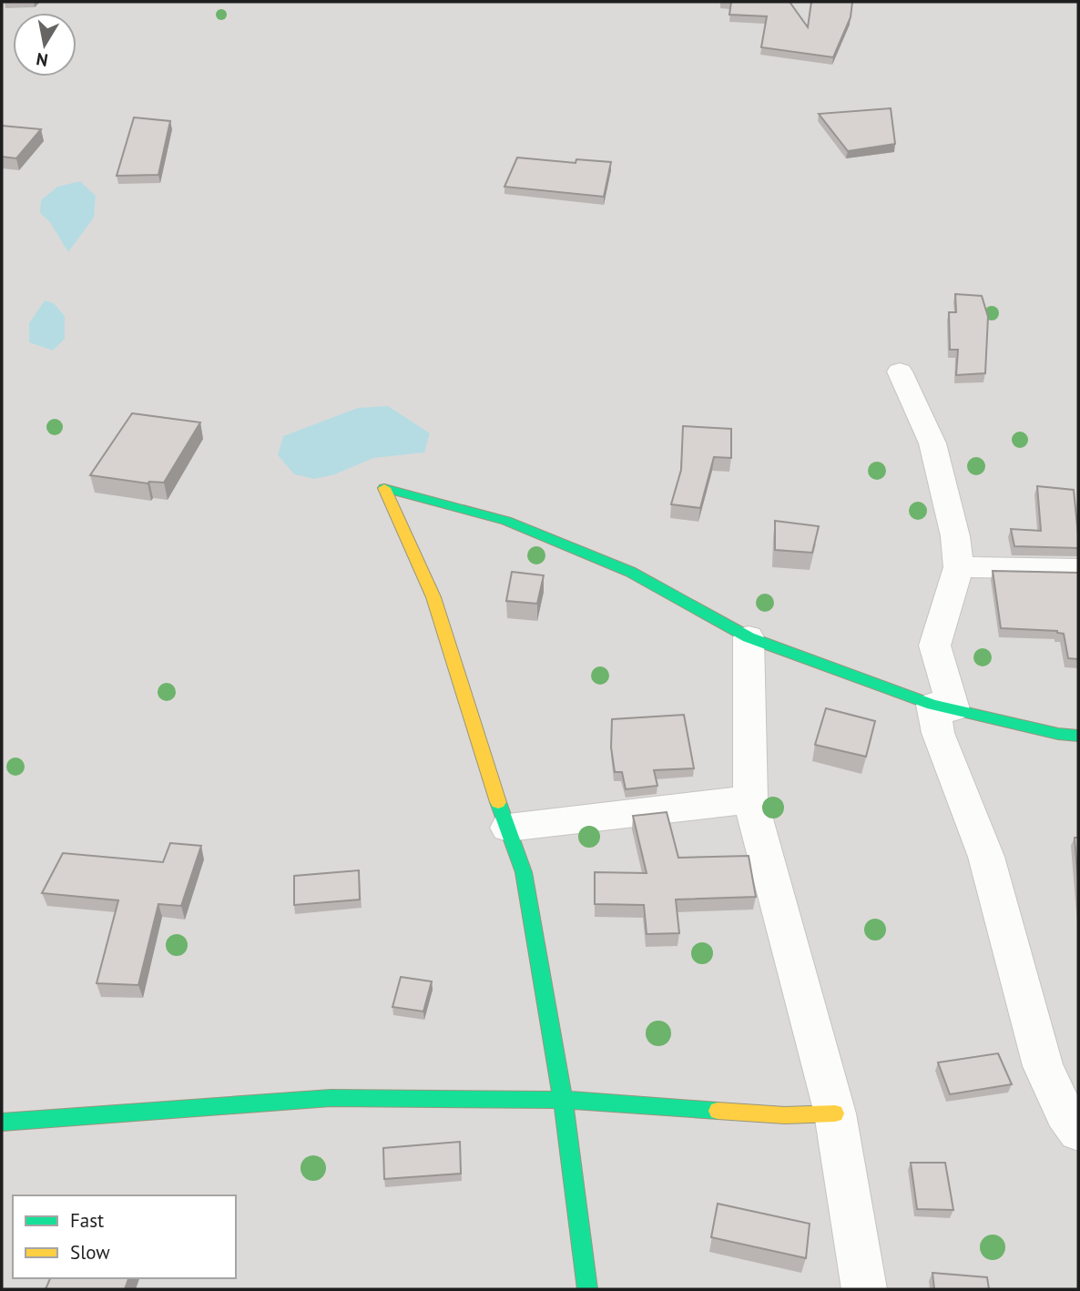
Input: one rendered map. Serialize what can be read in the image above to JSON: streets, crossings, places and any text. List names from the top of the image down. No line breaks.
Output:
{"legend":["Fast","Slow"],"north":"bottom"}
